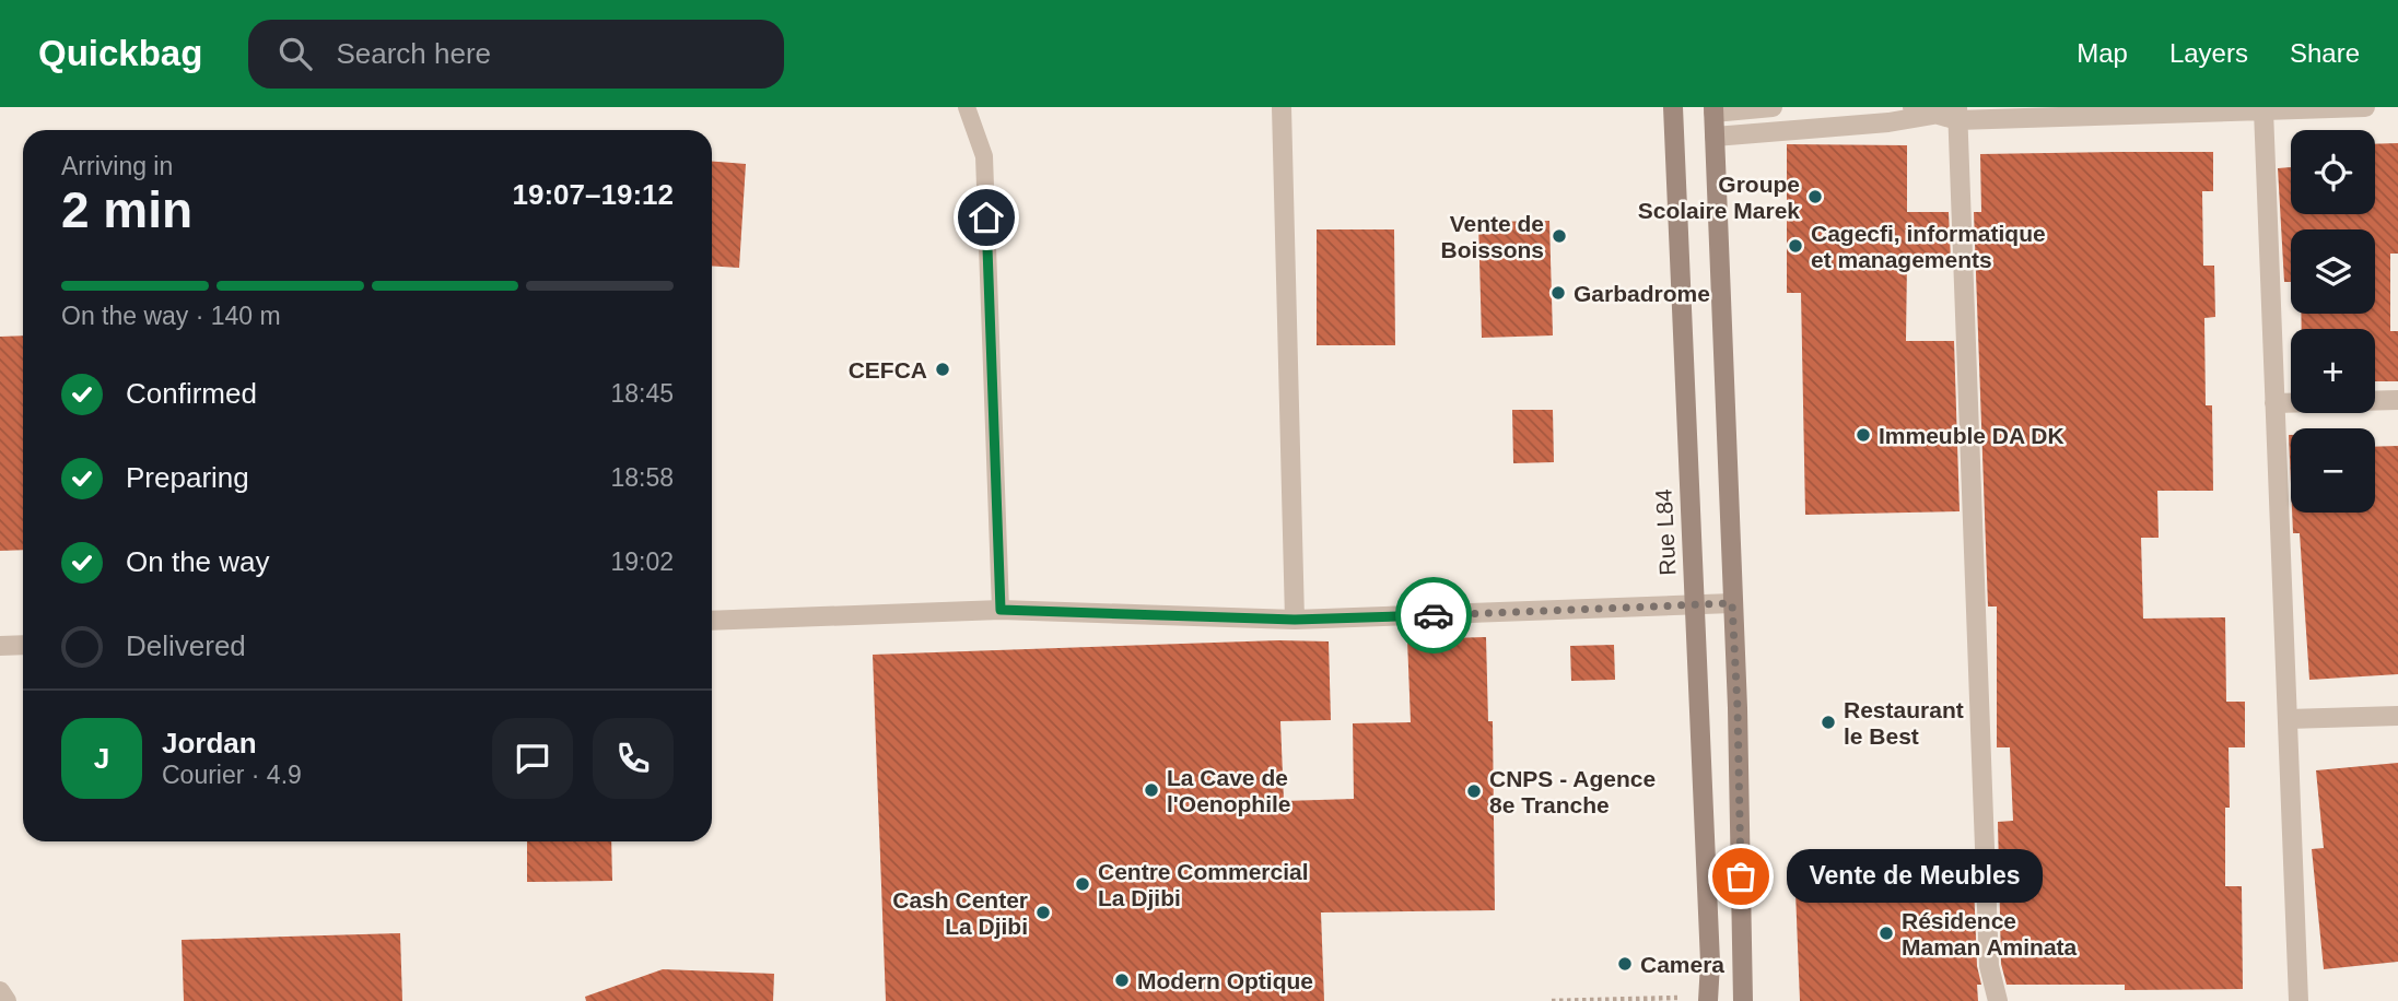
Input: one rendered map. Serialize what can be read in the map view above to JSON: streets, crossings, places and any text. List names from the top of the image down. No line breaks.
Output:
{"streets":{"street":["Rue L84"]},"places":["Groupe Scolaire Marek","Vente de Boissons","Cagecfi, informatique et managements","Garbadrome","CEFCA","Immeuble DA DK","Restaurant le Best","La Cave de l'Oenophile","CNPS - Agence 8e Tranche","Vente de Meubles","Centre Commercial La Djibi","Cash Center La Djibi","Résidence Maman Aminata","Camera","Modern Optique"],"page":{"header":"Quickbag","search":"Search here","nav":["Map","Layers","Share"],"map_buttons":["+","−"],"heading":["2 min","Arriving in","19:07–19:12"],"panel":["Jordan","Courier · 4.9"],"bar":"On the way · 140 m","list":[["Confirmed","18:45"],["Preparing","18:58"],["On the way","19:02"],"Delivered"],"round":"J","bubble":"Vente de Meubles"}}
